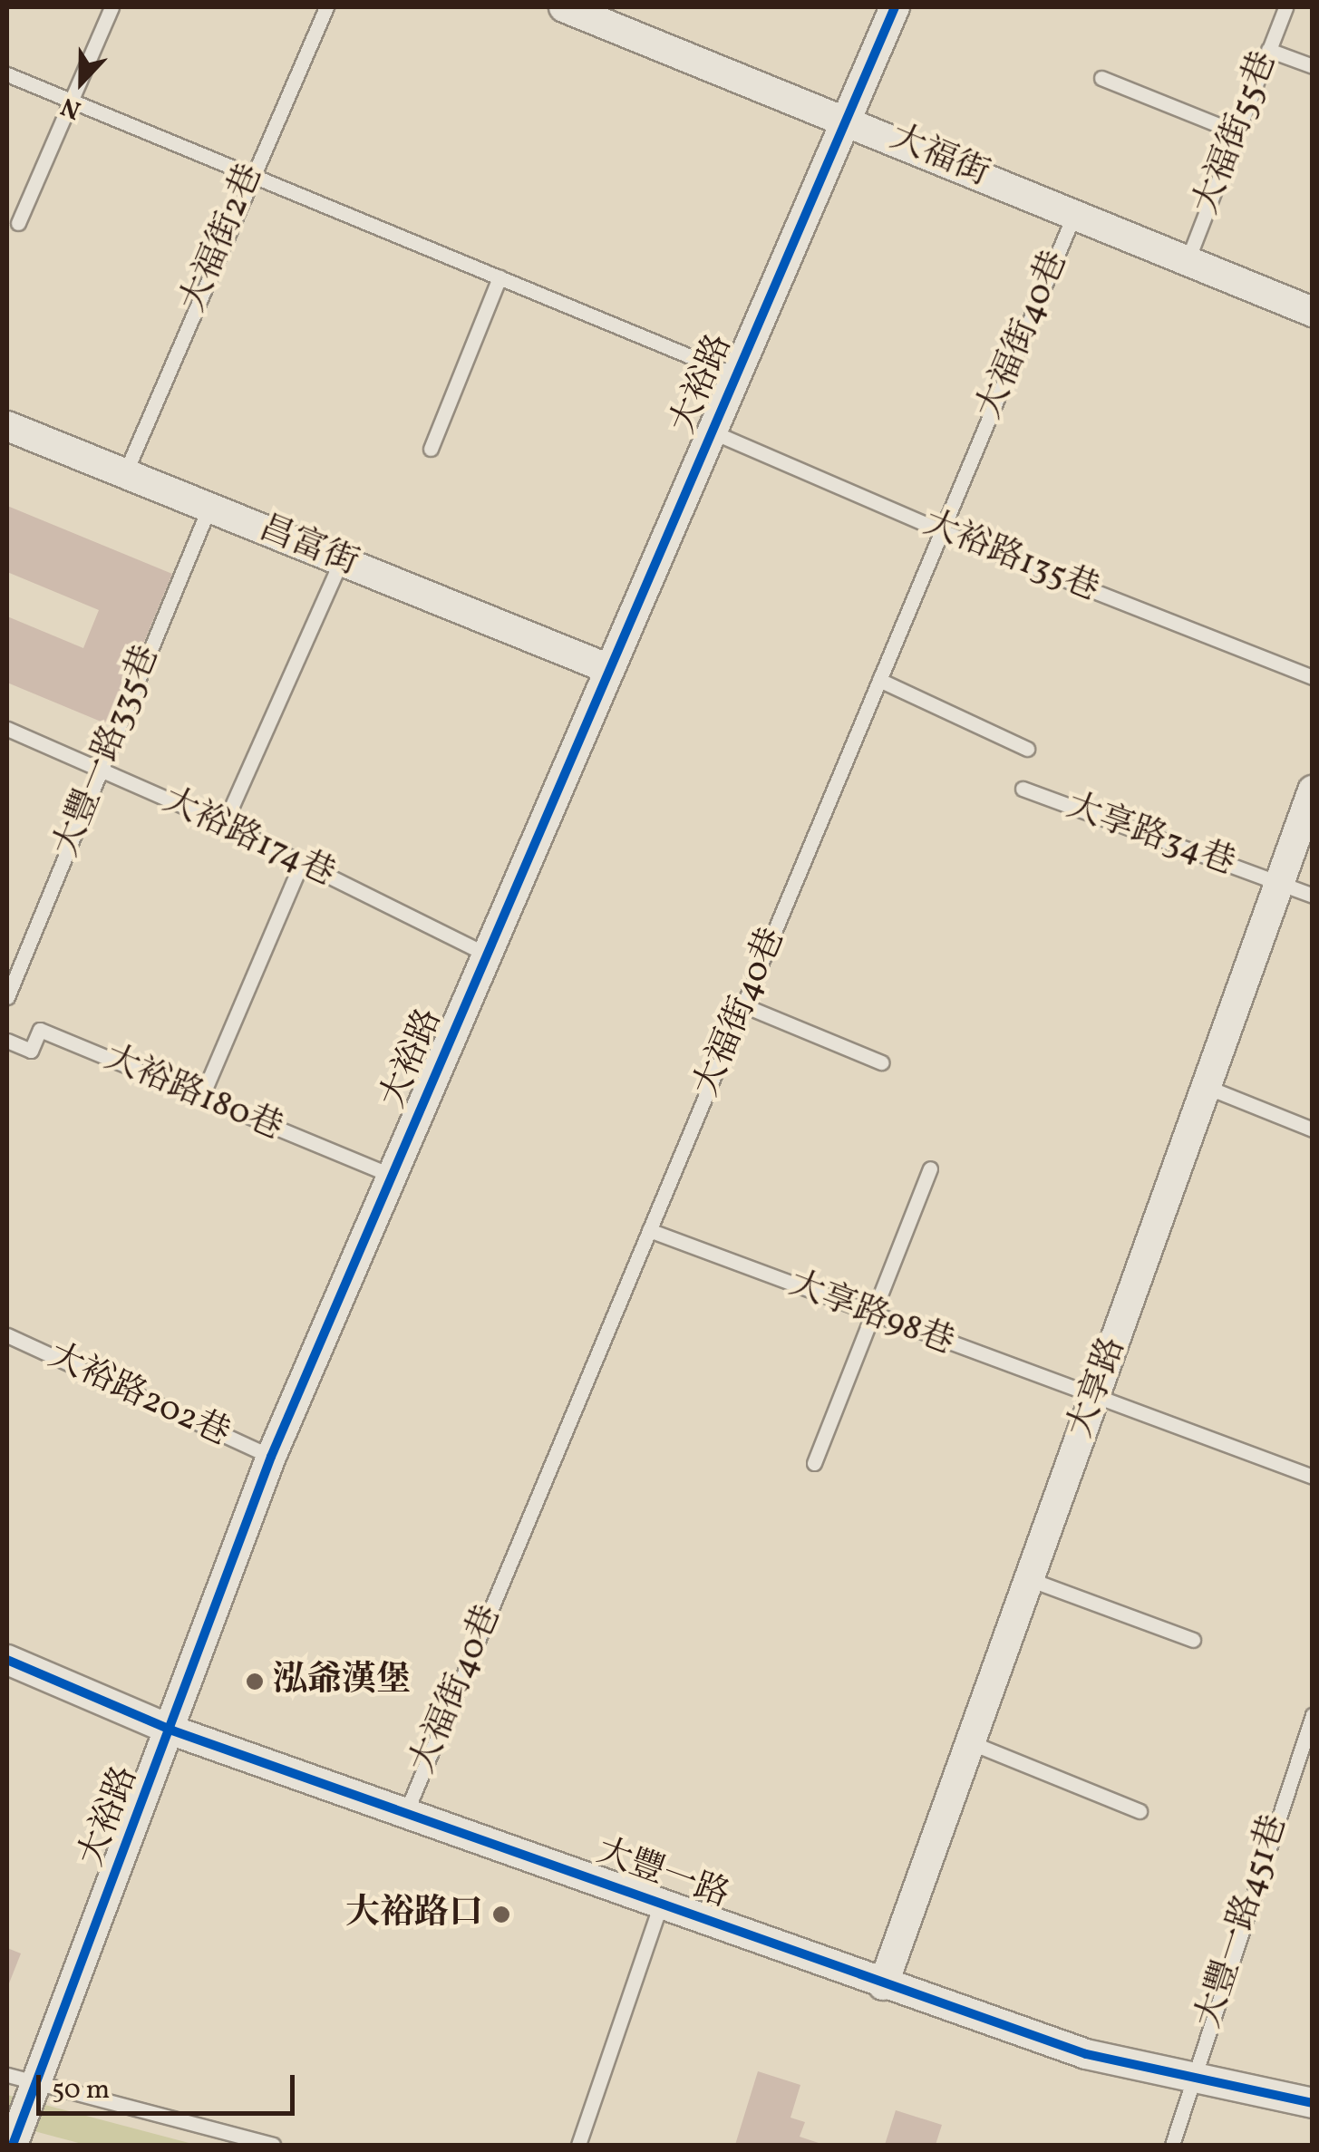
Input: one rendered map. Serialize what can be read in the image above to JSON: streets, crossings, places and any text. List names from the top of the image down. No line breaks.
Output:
{"streets":{"street":["大福街","大裕路","昌富街","大享路","大豐一路"],"lane":["大福街55巷","大福街2巷","大福街40巷","大裕路135巷","大豐一路335巷","大享路34巷","大裕路174巷","大裕路180巷","大享路98巷","大裕路202巷","大豐一路451巷"]},"crossings":[["大福街55巷","大福街"],["大福街","大福街40巷"],["大福街","大裕路"],["大福街2巷","昌富街"],["大福街40巷","大裕路135巷"],["大福街40巷","大享路98巷"],["大福街40巷","大豐一路"],["大裕路","昌富街"],["大裕路","大裕路135巷"],["大裕路","大裕路174巷"],["大裕路","大裕路180巷"],["大裕路","大裕路202巷"],["大裕路","大豐一路"],["昌富街","大豐一路335巷"],["大豐一路335巷","大裕路174巷"],["大享路34巷","大享路"],["大享路98巷","大享路"],["大享路","大豐一路"],["大豐一路","大豐一路451巷"]],"places":["泓爺漢堡","大裕路口"],"scale_bar":"50 m","north":"bottom"}
